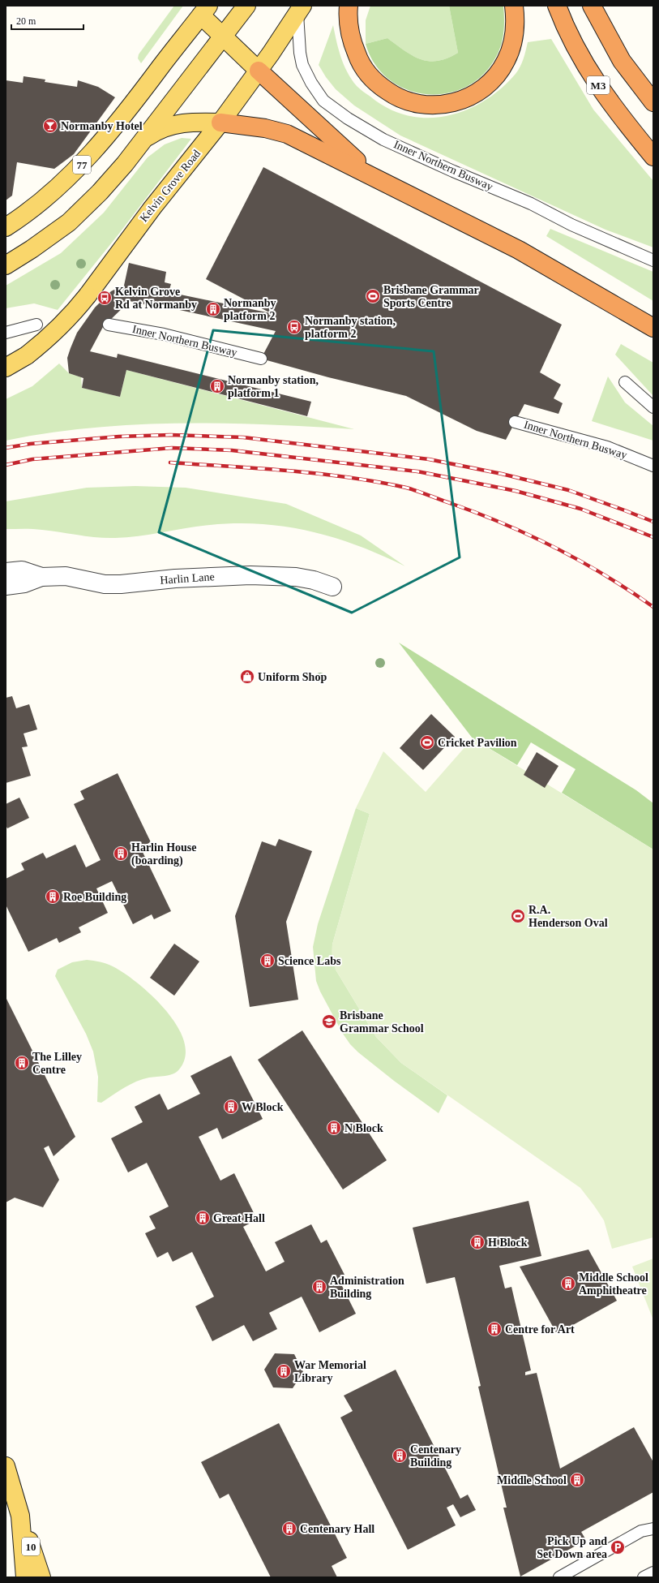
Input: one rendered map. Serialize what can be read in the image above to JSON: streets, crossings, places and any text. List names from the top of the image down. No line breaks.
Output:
{"streets":{"highway":["M3"],"main road":["77","Kelvin Grove Road","10"],"street":["Harlin Lane"],"lane":["Inner Northern Busway"]},"crossings":[["Inner Northern Busway","Kelvin Grove Road"]],"places":{"bar":["Normanby Hotel"],"sports":["Brisbane Grammar Sports Centre","Cricket Pavilion","R.A. Henderson Oval"],"bus stop":["Kelvin Grove Rd at Normanby","Normanby station, platform 2"],"building":["Normanby platform 2","Normanby station, platform 1","Harlin House (boarding)","Roe Building","Science Labs","The Lilley Centre","W Block","N Block","Great Hall","H Block","Middle School Amphitheatre","Administration Building","Centre for Art","War Memorial Library","Centenary Building","Middle School","Centenary Hall"],"shop":["Uniform Shop"],"school or university":["Brisbane Grammar School"],"parking":["Pick Up and Set Down area"]},"scale_bar":"20 m"}
